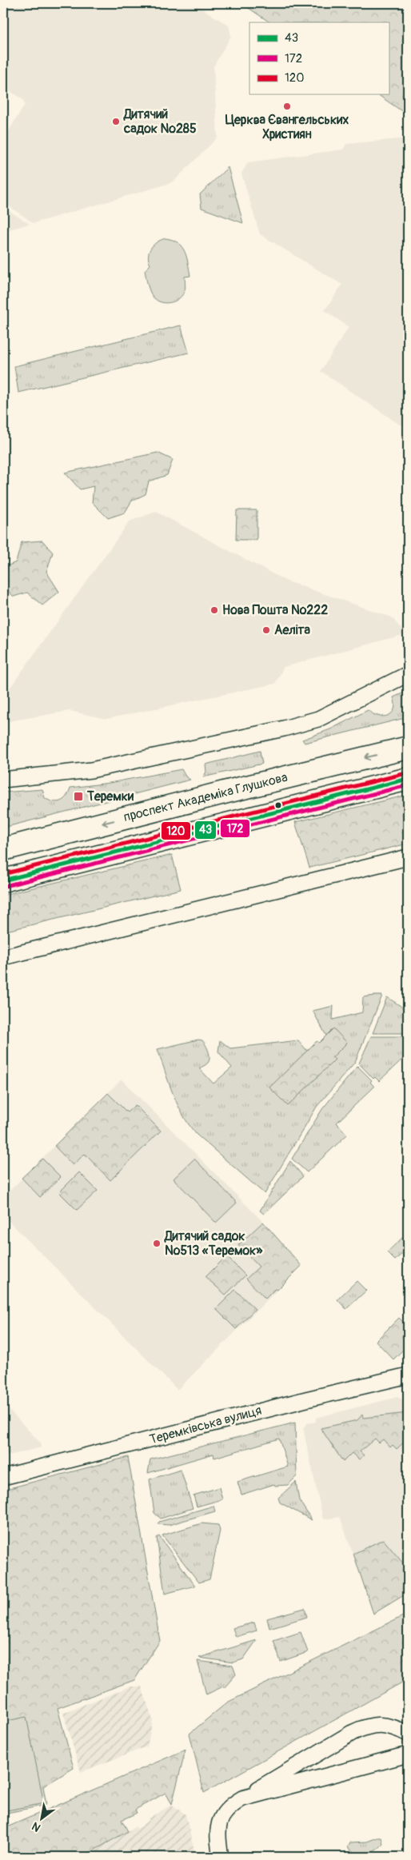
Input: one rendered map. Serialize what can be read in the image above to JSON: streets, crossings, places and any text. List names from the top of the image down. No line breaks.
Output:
{"streets":{"highway":["проспект Академіка Глушкова"],"street":["Теремківська вулиця"]},"places":{"other":["Церква Євангельських Християн","Дитячий садок №285","Нова Пошта №222","Аеліта","Дитячий садок №513 «Теремок»"],"transit":["Теремки"]},"lines":["transit line 120","transit line 43","transit line 172"],"legend":["43","172","120"],"north":"bottom left"}
